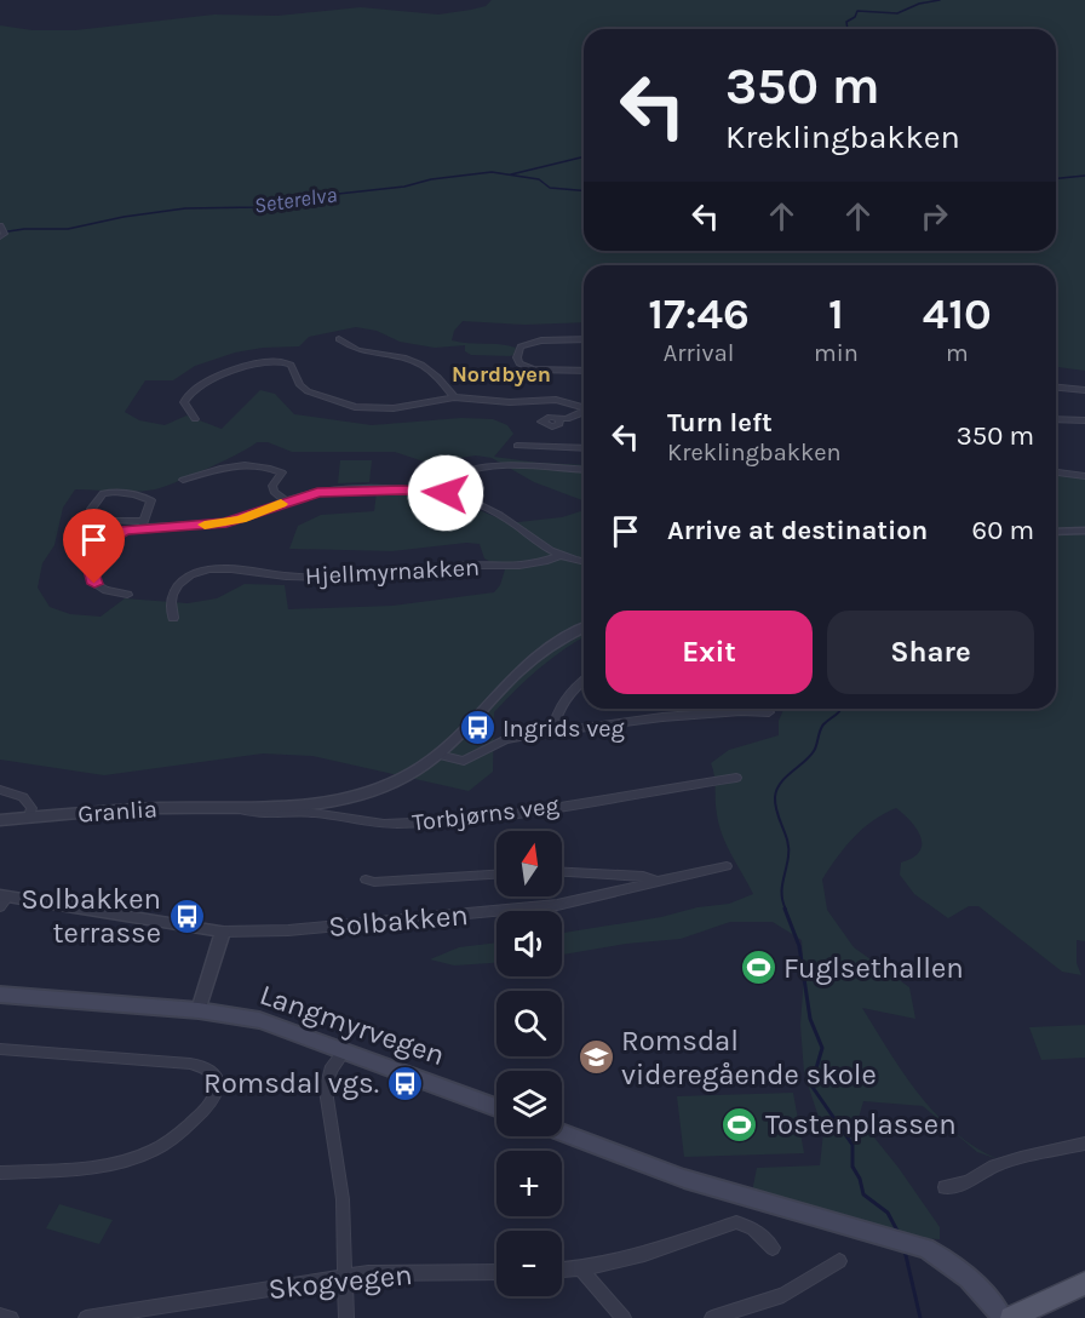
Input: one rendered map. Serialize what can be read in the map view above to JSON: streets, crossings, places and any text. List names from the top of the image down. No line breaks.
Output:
{"streets":{"main road":["Langmyrvegen"],"street":["Hjellmyrnakken","Granlia","Torbjørns veg","Solbakken","Skogvegen"]},"crossings":[["Granlia","Torbjørns veg"]],"districts":["Nordbyen"],"water":["Seterelva"],"places":{"bus stop":["Ingrids veg","Solbakken terrasse","Romsdal vgs."],"sports":["Fuglsethallen","Tostenplassen"],"school or university":["Romsdal videregående skole"]},"north":"top","page":{"turn":["350 m","Kreklingbakken"],"eta":["17:46","Arrival","1","min","410","m"],"list":[{"name":"Turn left","note":"Kreklingbakken","value":"350 m"},{"name":"Arrive at destination","value":"60 m"}],"buttons":["Exit","Share"],"map_buttons":["+","−"]}}
